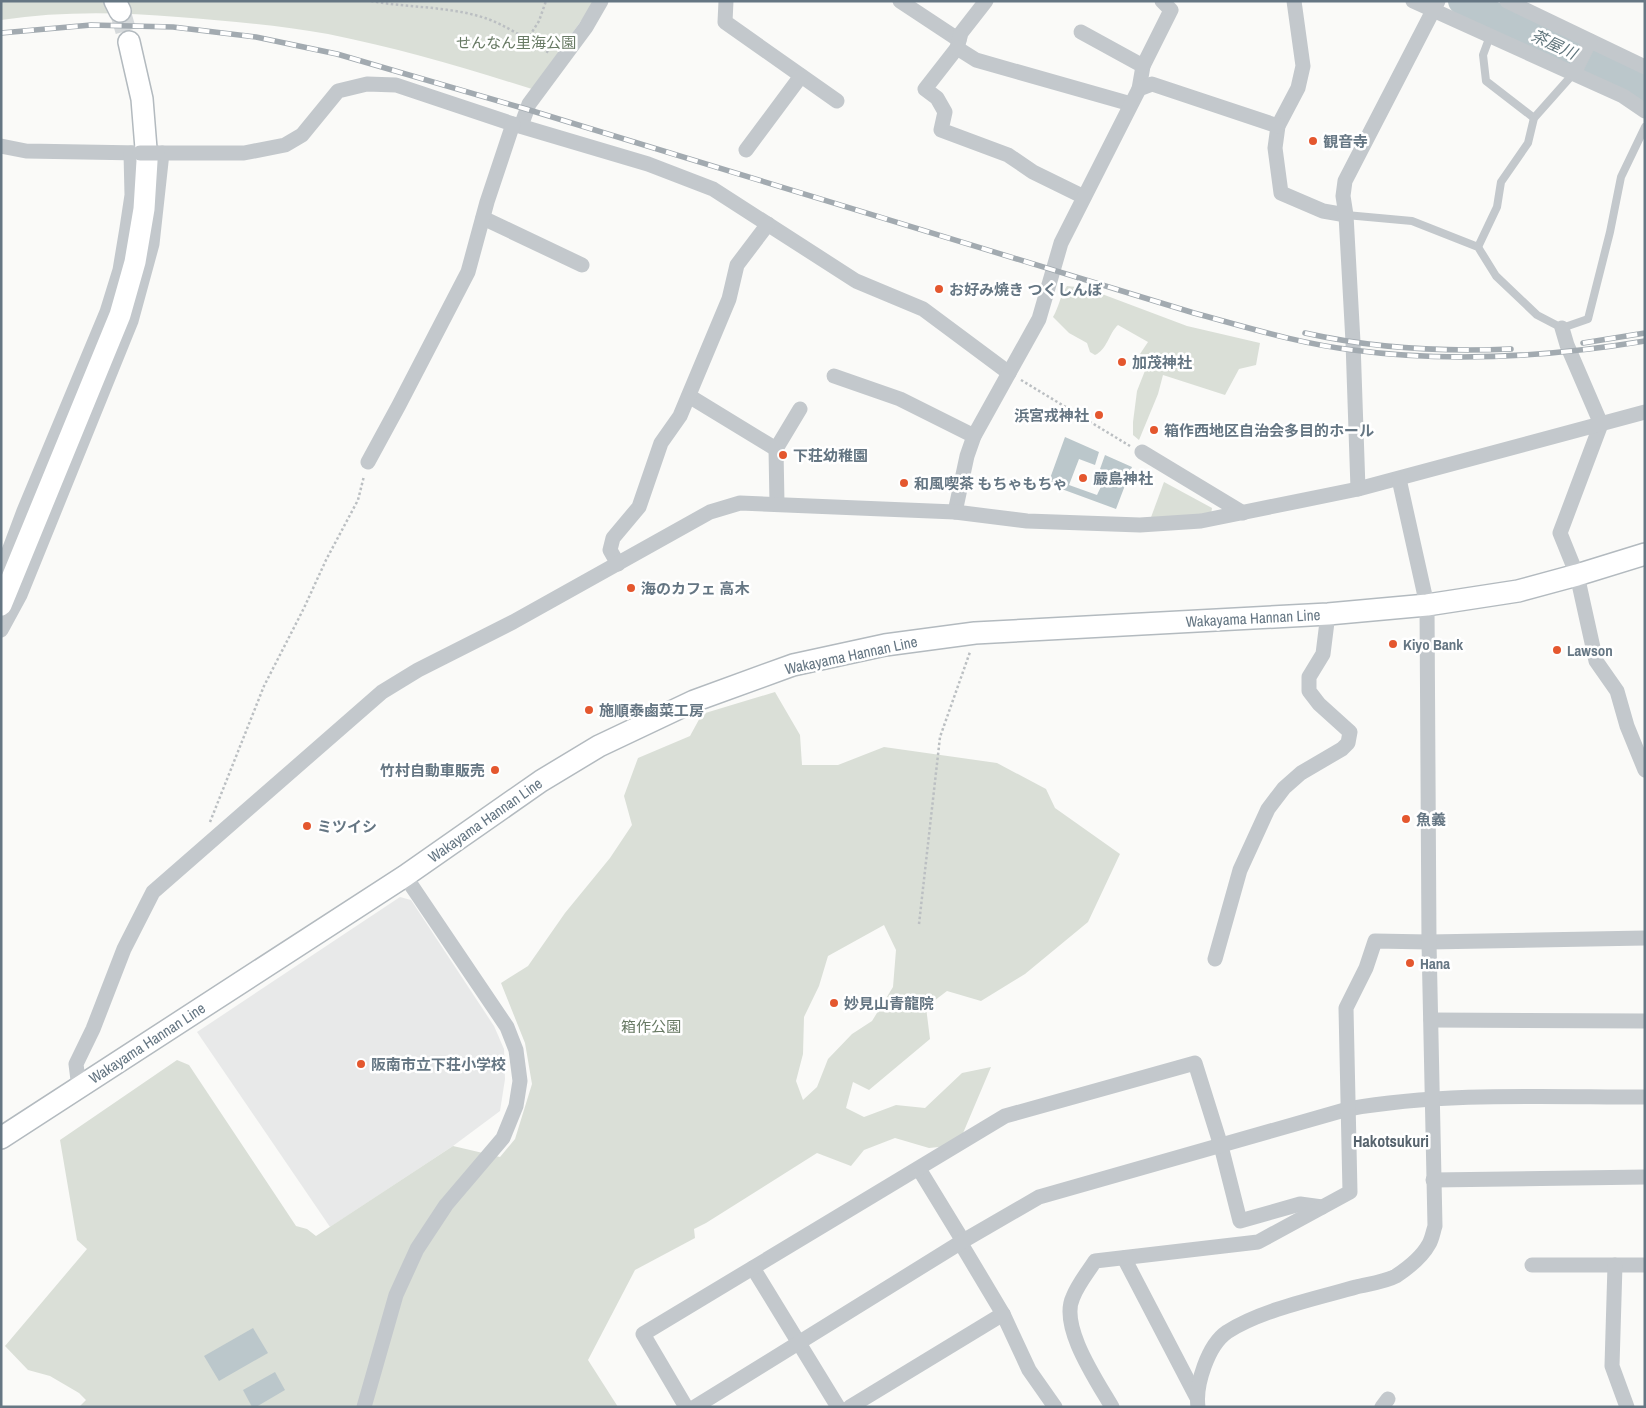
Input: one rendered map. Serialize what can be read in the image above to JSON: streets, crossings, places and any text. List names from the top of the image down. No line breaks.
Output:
{"streets":{"main road":["Wakayama Hannan Line"]},"districts":["Hakotsukuri"],"water":["茶屋川"],"parks":["せんなん里海公園","箱作公園"],"places":["観音寺","お好み焼き つくしんぼ","加茂神社","浜宮戎神社","箱作西地区自治会多目的ホール","下荘幼稚園","嚴島神社","和風喫茶 もちゃもちゃ","海のカフェ 高木","Kiyo Bank","Lawson","施順泰鹵菜工房","竹村自動車販売","魚義","ミツイシ","Hana","妙見山青龍院","阪南市立下荘小学校"]}
